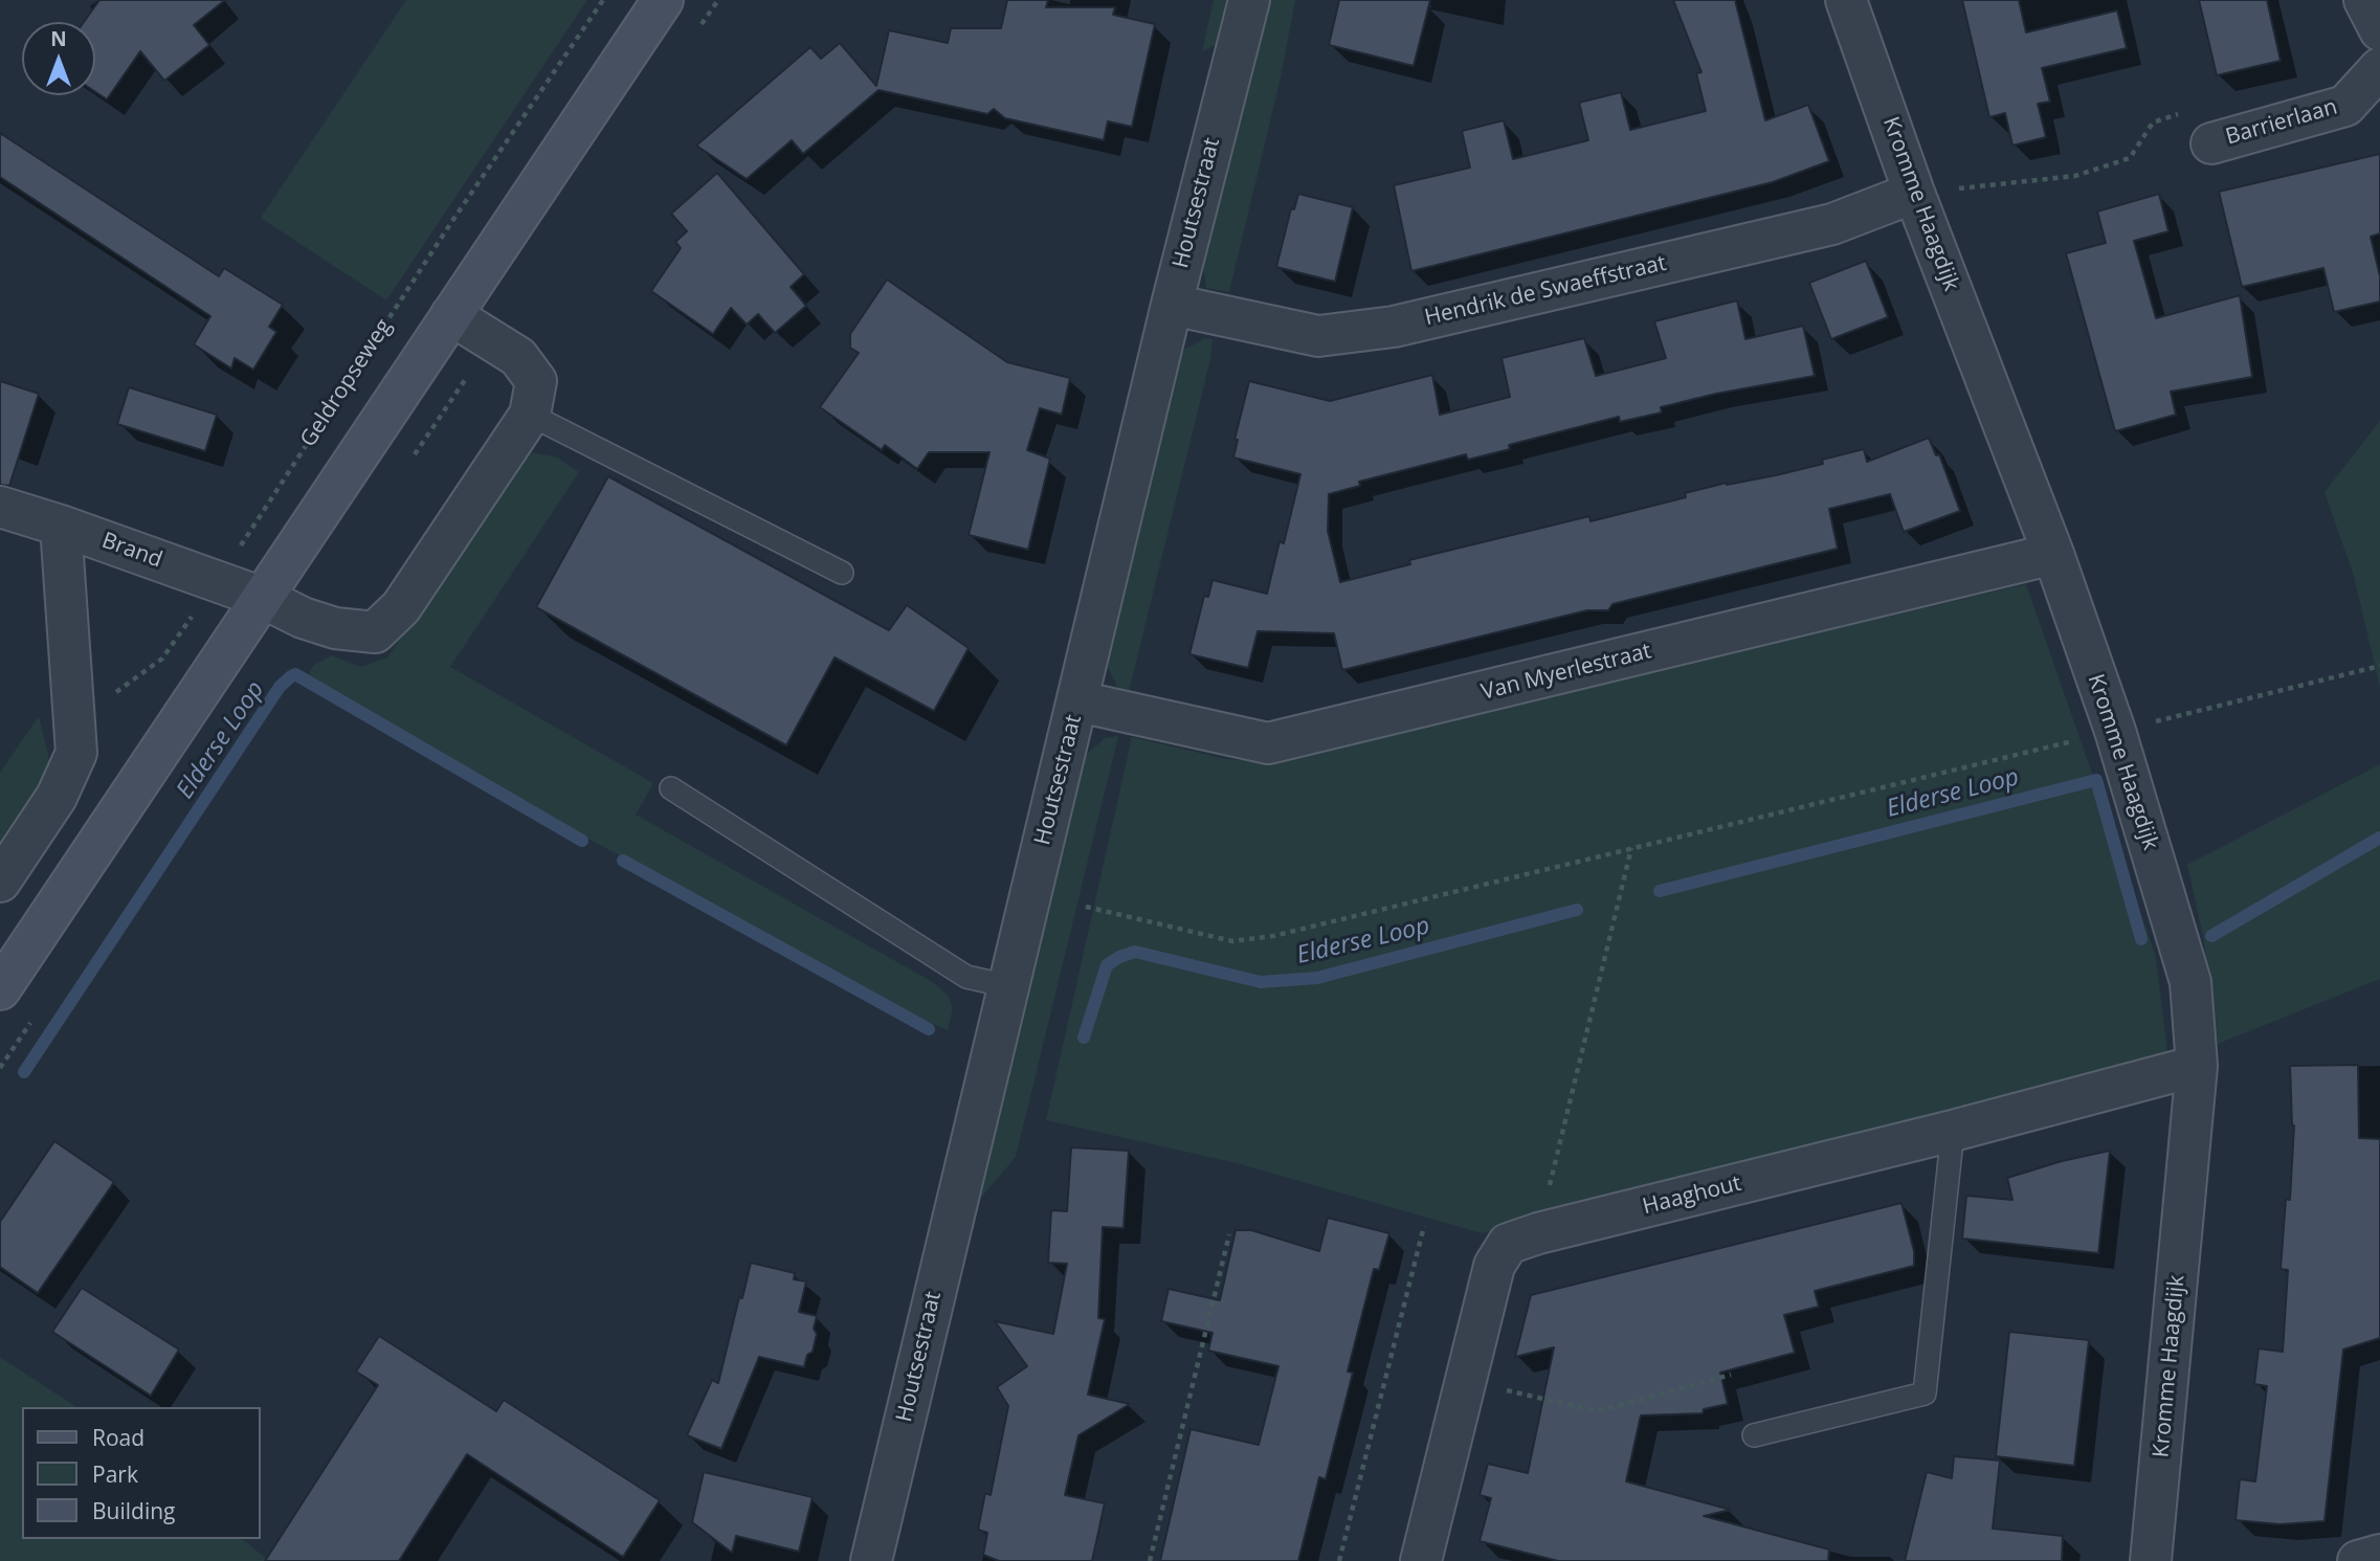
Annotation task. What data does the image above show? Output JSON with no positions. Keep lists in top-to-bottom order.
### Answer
{
  "streets": {
    "street": [
      "Barrierlaan",
      "Houtsestraat",
      "Kromme Haagdijk",
      "Hendrik de Swaeffstraat",
      "Brand",
      "Van Myerlestraat",
      "Haaghout"
    ],
    "path": ["Geldropseweg"]
  },
  "crossings": [
    ["Houtsestraat", "Hendrik de Swaeffstraat"],
    ["Houtsestraat", "Van Myerlestraat"],
    ["Kromme Haagdijk", "Hendrik de Swaeffstraat"],
    ["Kromme Haagdijk", "Van Myerlestraat"],
    ["Kromme Haagdijk", "Haaghout"],
    ["Geldropseweg", "Brand"]
  ],
  "water": ["Elderse Loop"],
  "legend": ["Road", "Park", "Building"],
  "north": "top"
}
